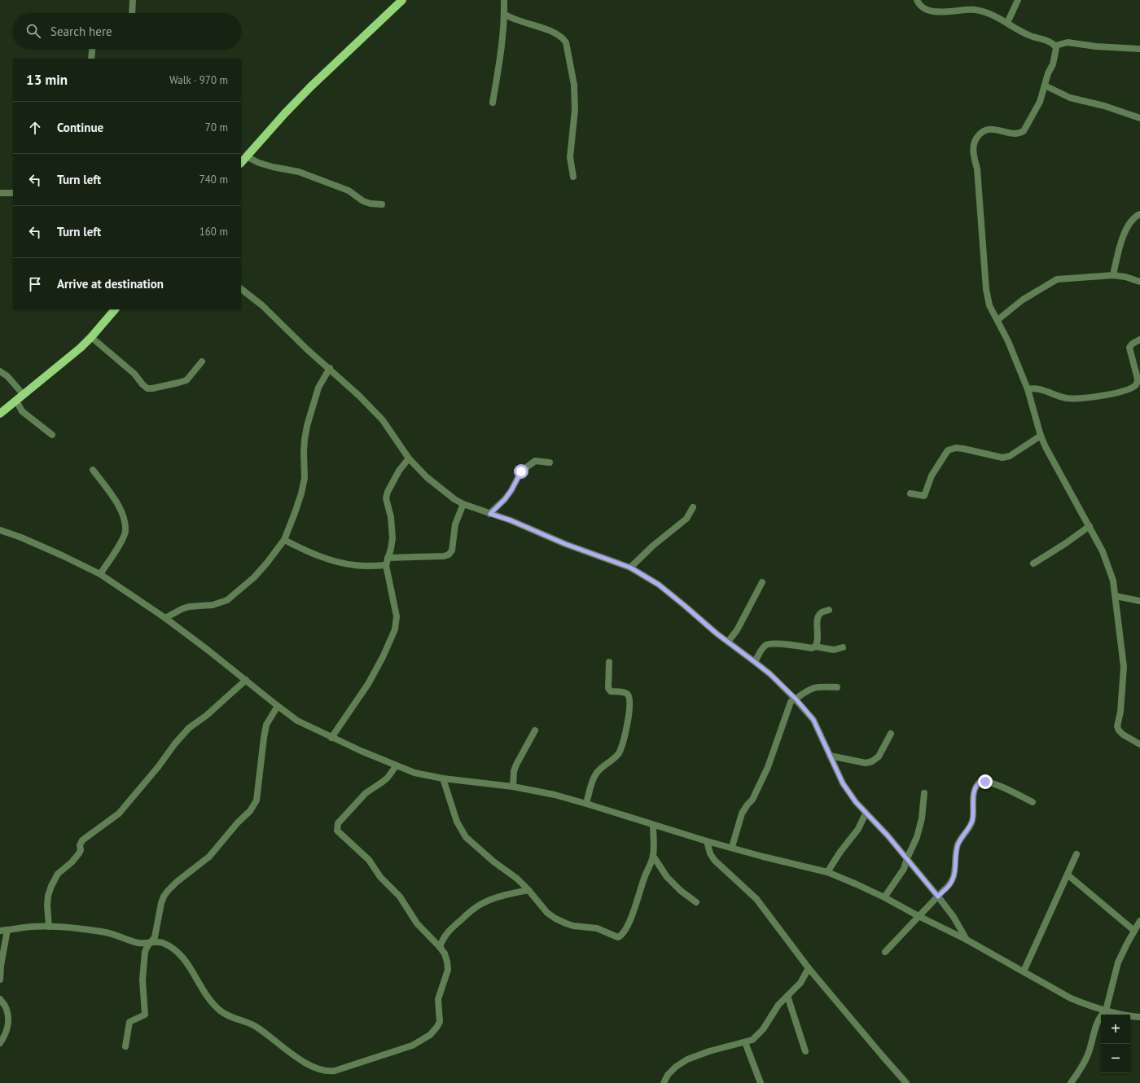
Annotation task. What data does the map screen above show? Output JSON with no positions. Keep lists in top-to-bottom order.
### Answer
{
  "page": {
    "search": "Search here",
    "heading": ["13 min", "Walk · 970 m"],
    "list": [
      ["Continue", "70 m"],
      ["Turn left", "740 m"],
      ["Turn left", "160 m"],
      "Arrive at destination"
    ],
    "map_buttons": ["+", "−"]
  }
}
